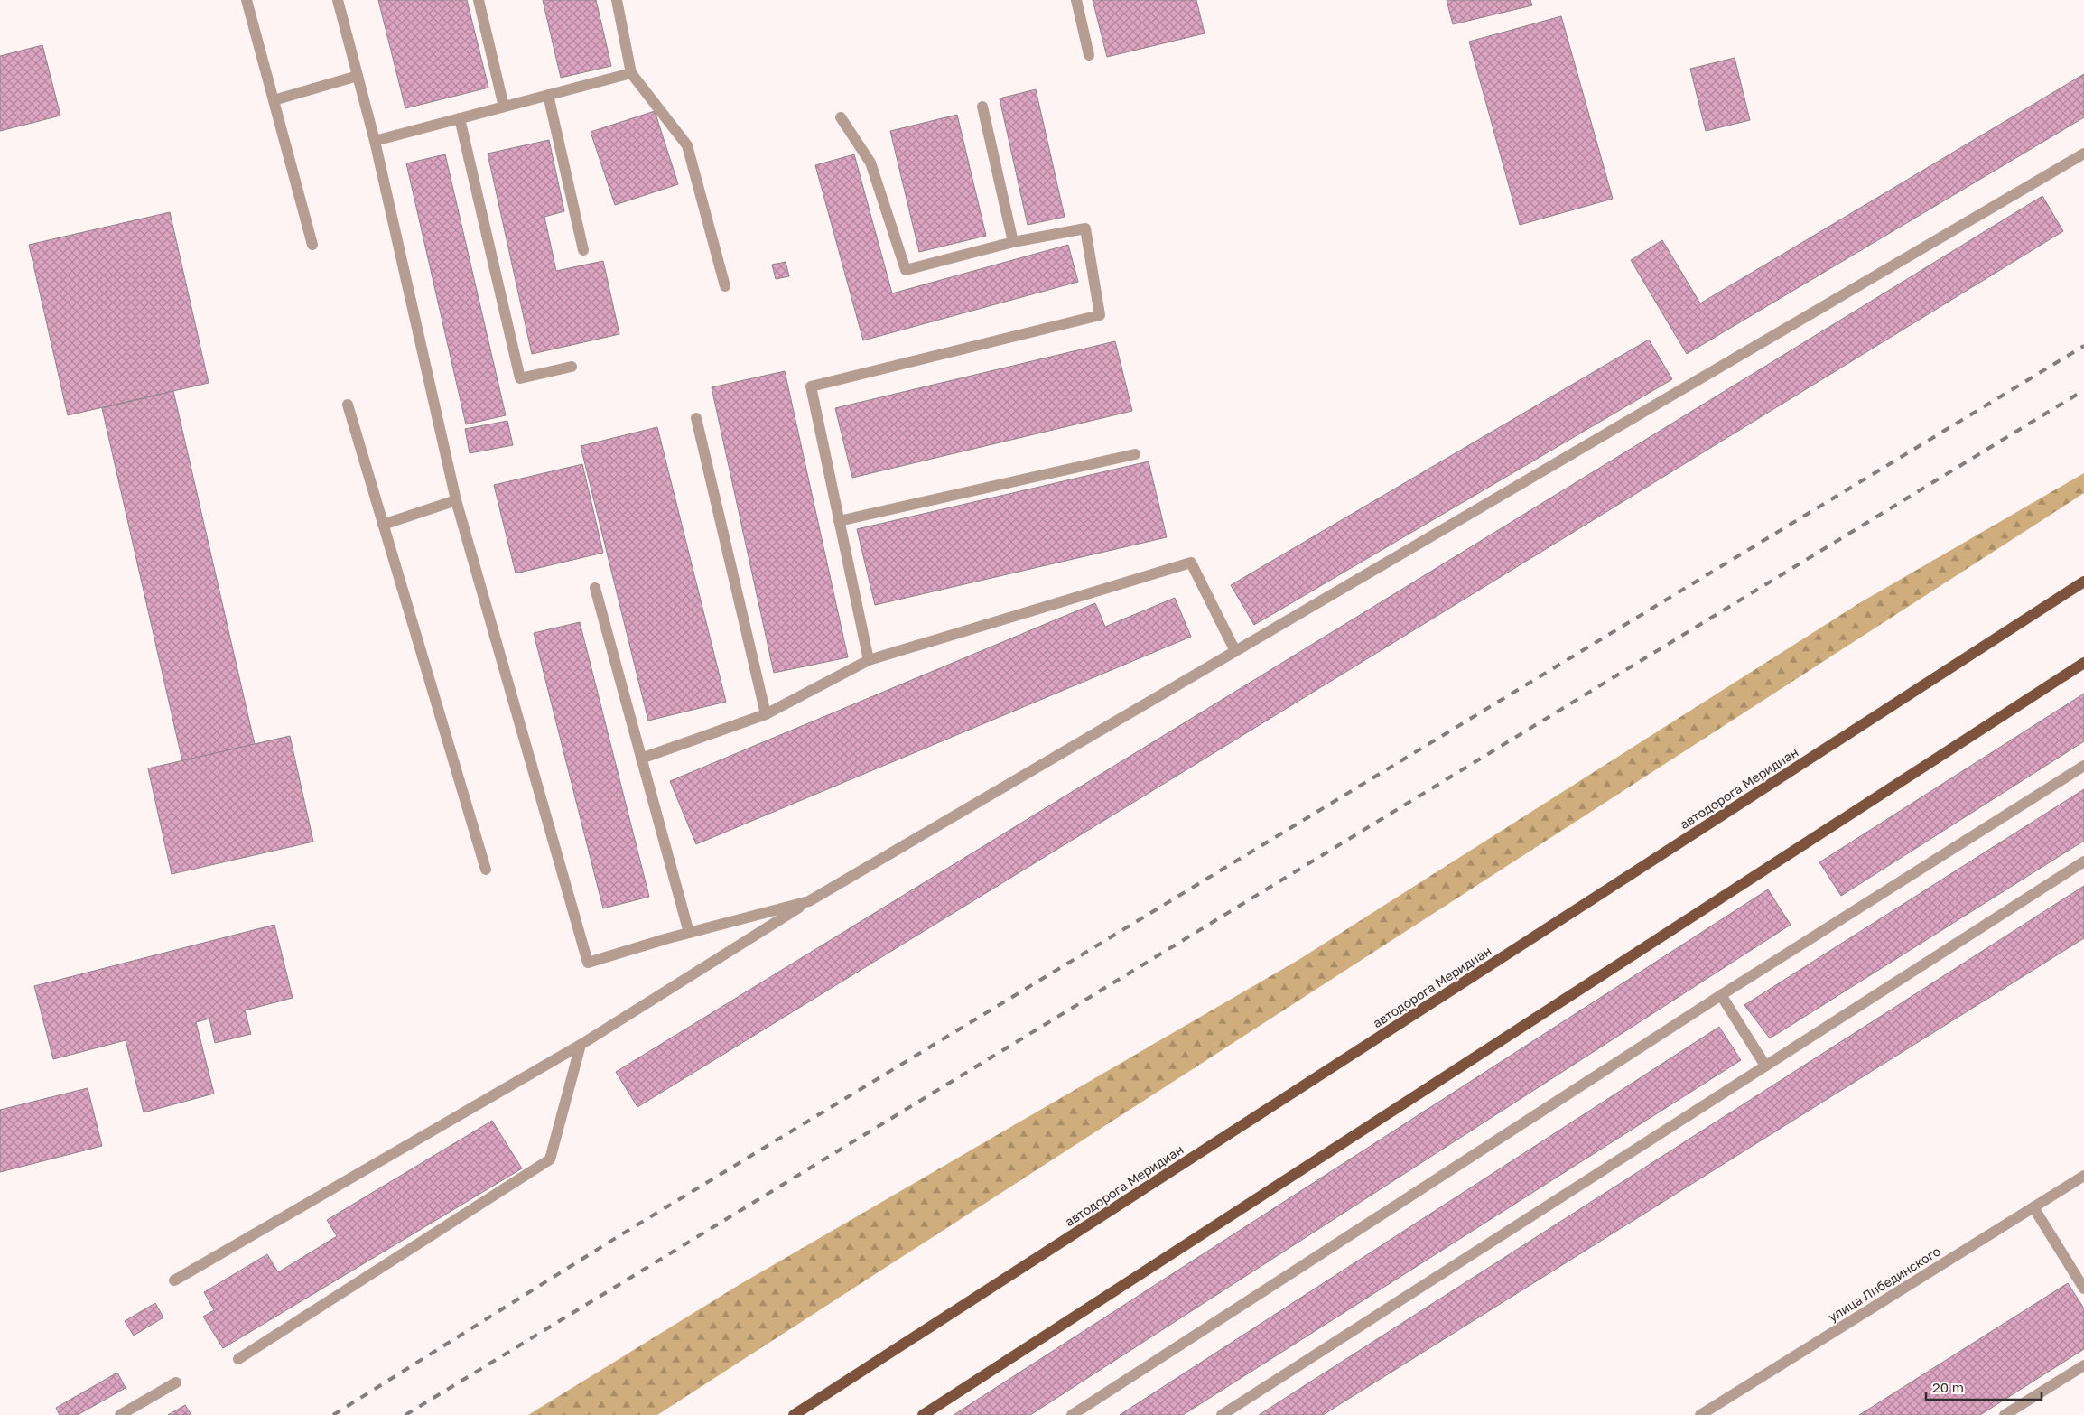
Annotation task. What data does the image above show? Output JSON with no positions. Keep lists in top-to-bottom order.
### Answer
{
  "streets": {
    "main road": ["автодорога Меридиан"],
    "street": ["улица Либединского"]
  },
  "scale_bar": "20 m"
}
